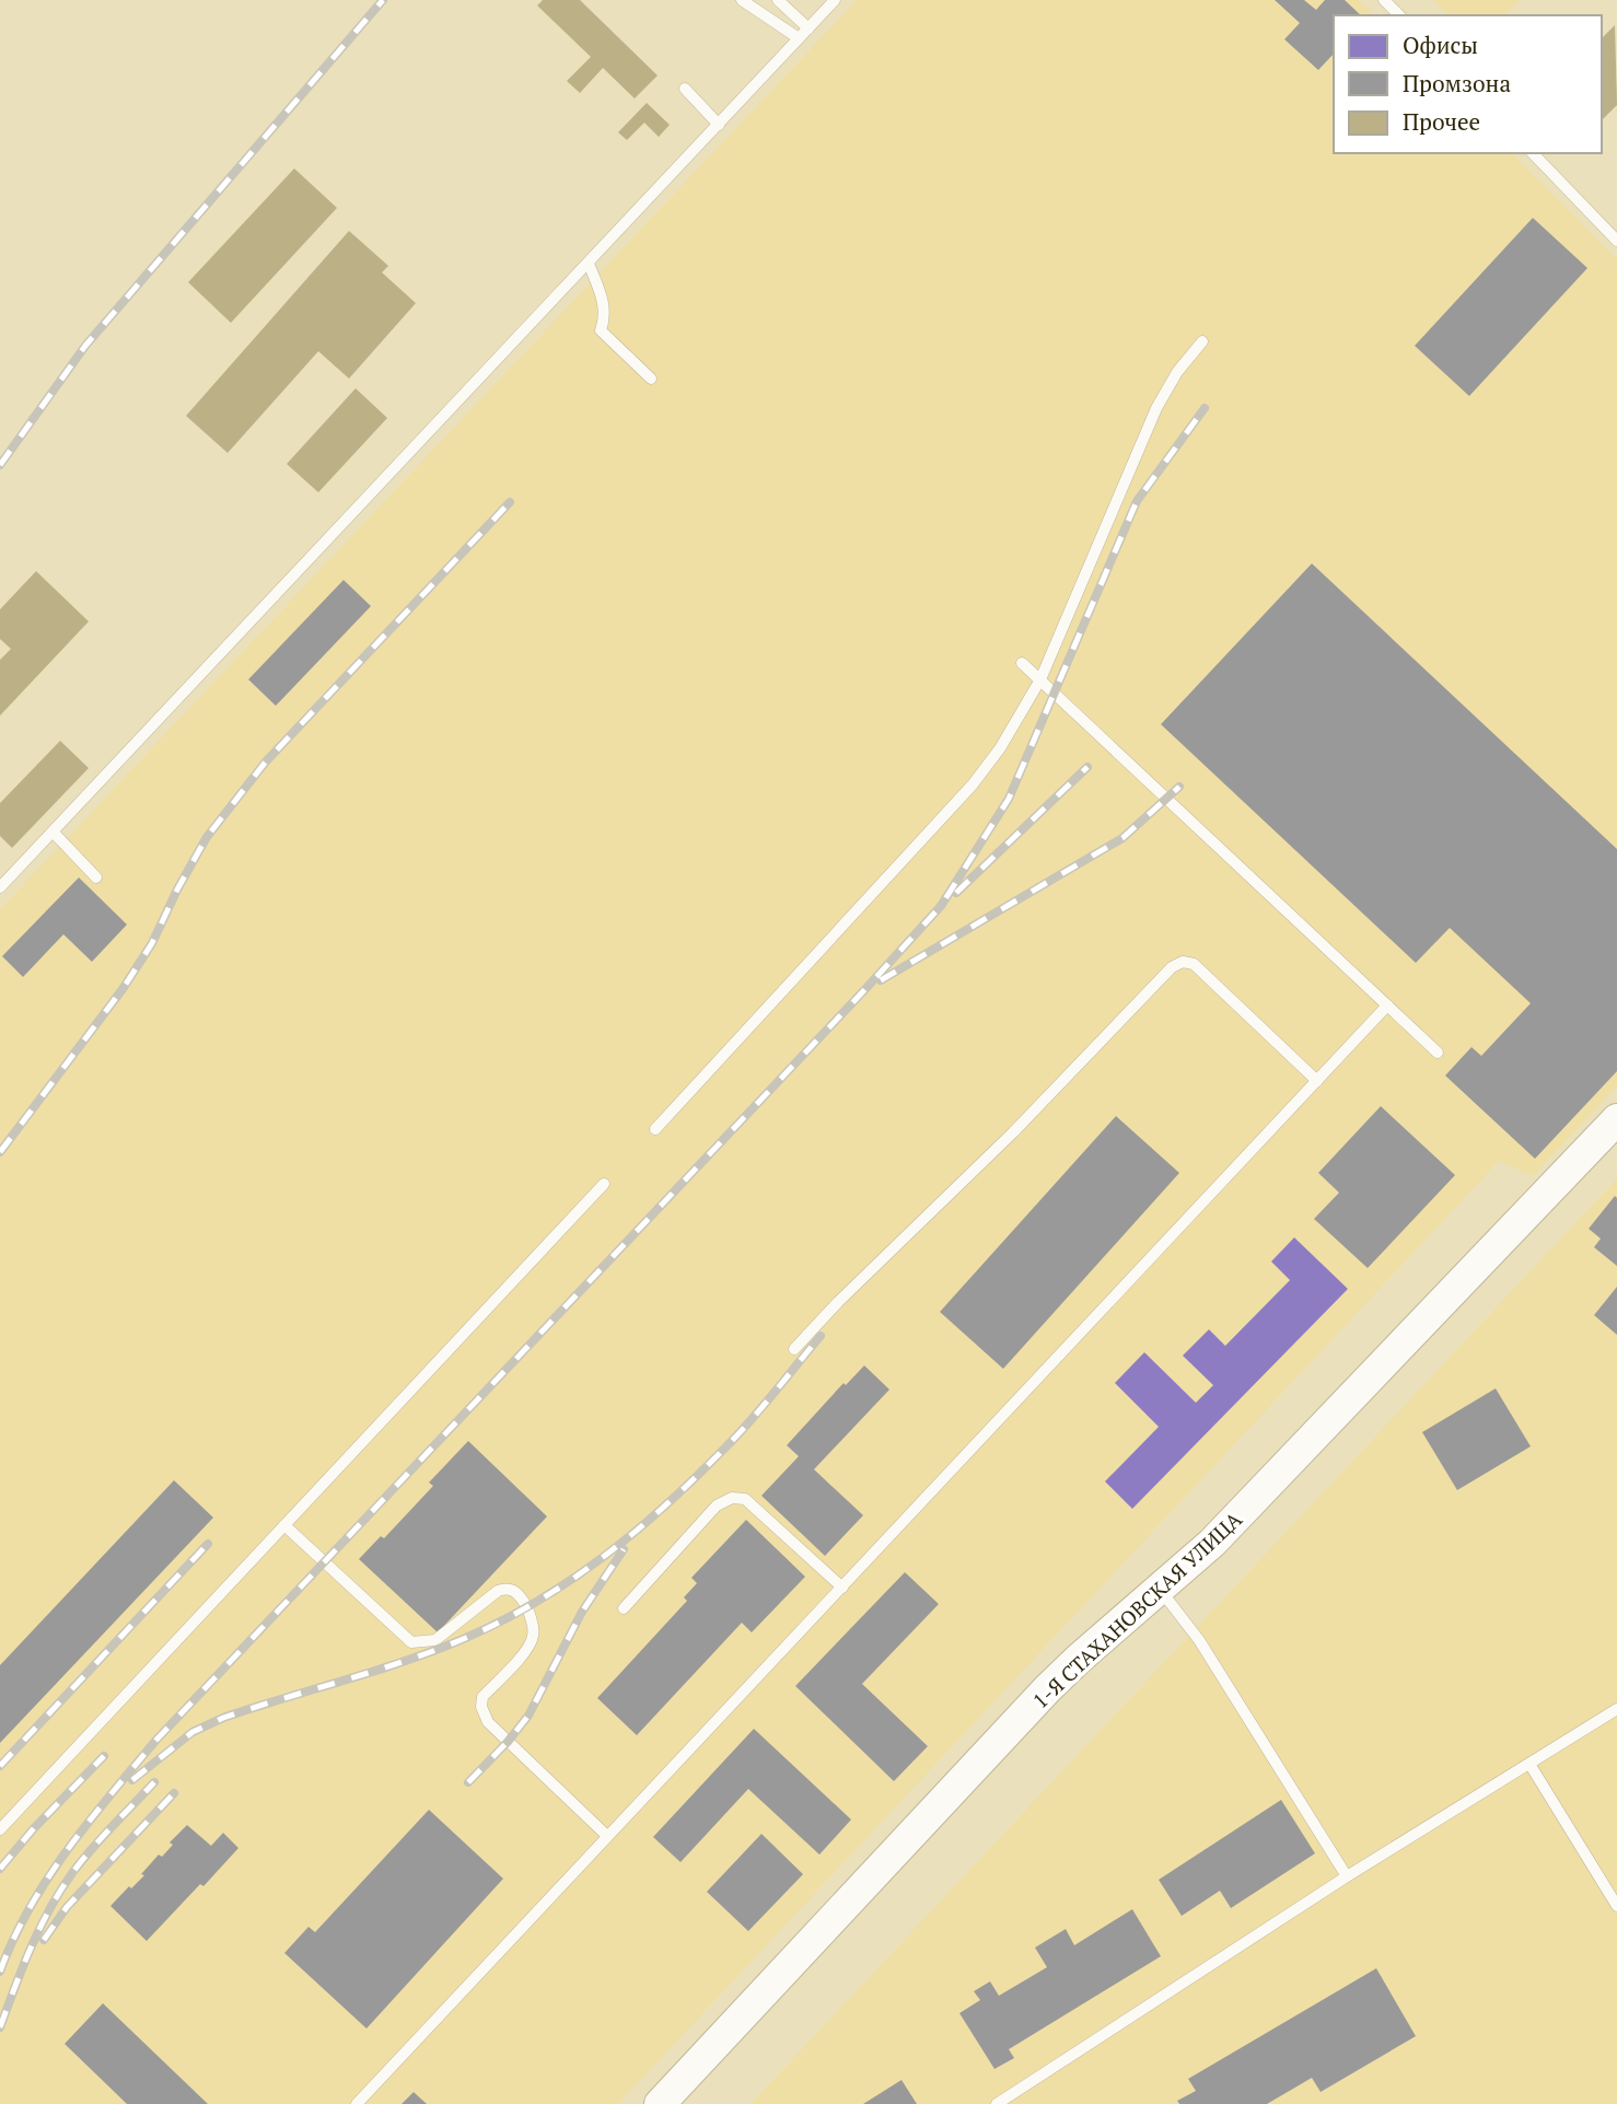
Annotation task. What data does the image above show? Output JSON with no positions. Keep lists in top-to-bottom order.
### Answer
{
  "streets": {
    "main road": ["1-Я СТАХАНОВСКАЯ УЛИЦА"]
  },
  "legend": ["Офисы", "Промзона", "Прочее"]
}
